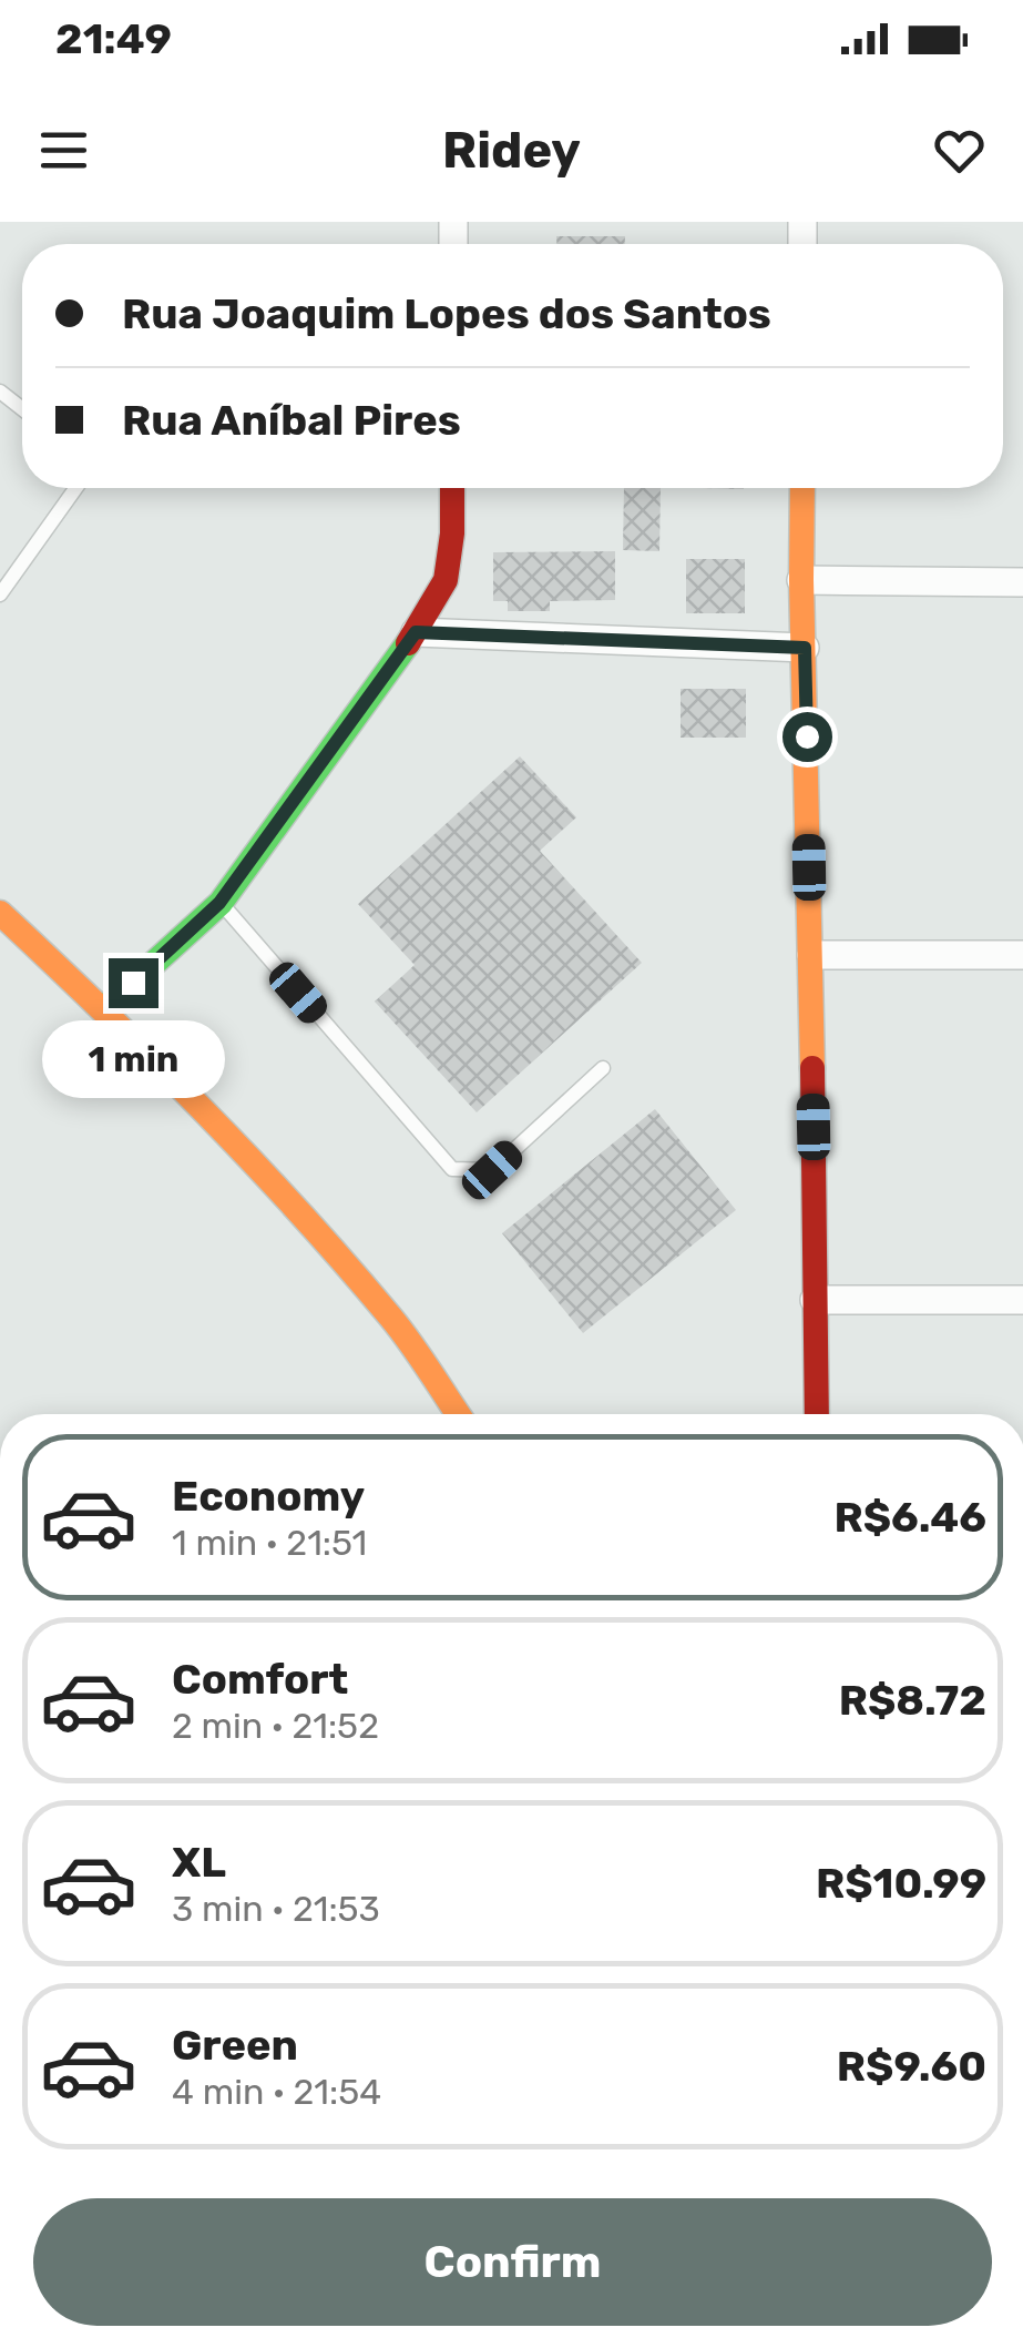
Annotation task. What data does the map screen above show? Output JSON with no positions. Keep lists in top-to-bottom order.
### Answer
{
  "page": {
    "status": "21:49",
    "header": "Ridey",
    "banner": ["Rua Joaquim Lopes dos Santos", "Rua Aníbal Pires"],
    "bubble": "1 min",
    "list": [
      {
        "name": "Economy",
        "note": "1 min · 21:51",
        "value": "R$6.46"
      },
      {
        "name": "Comfort",
        "note": "2 min · 21:52",
        "value": "R$8.72"
      },
      {
        "name": "XL",
        "note": "3 min · 21:53",
        "value": "R$10.99"
      },
      {
        "name": "Green",
        "note": "4 min · 21:54",
        "value": "R$9.60"
      }
    ],
    "buttons": "Confirm"
  }
}
